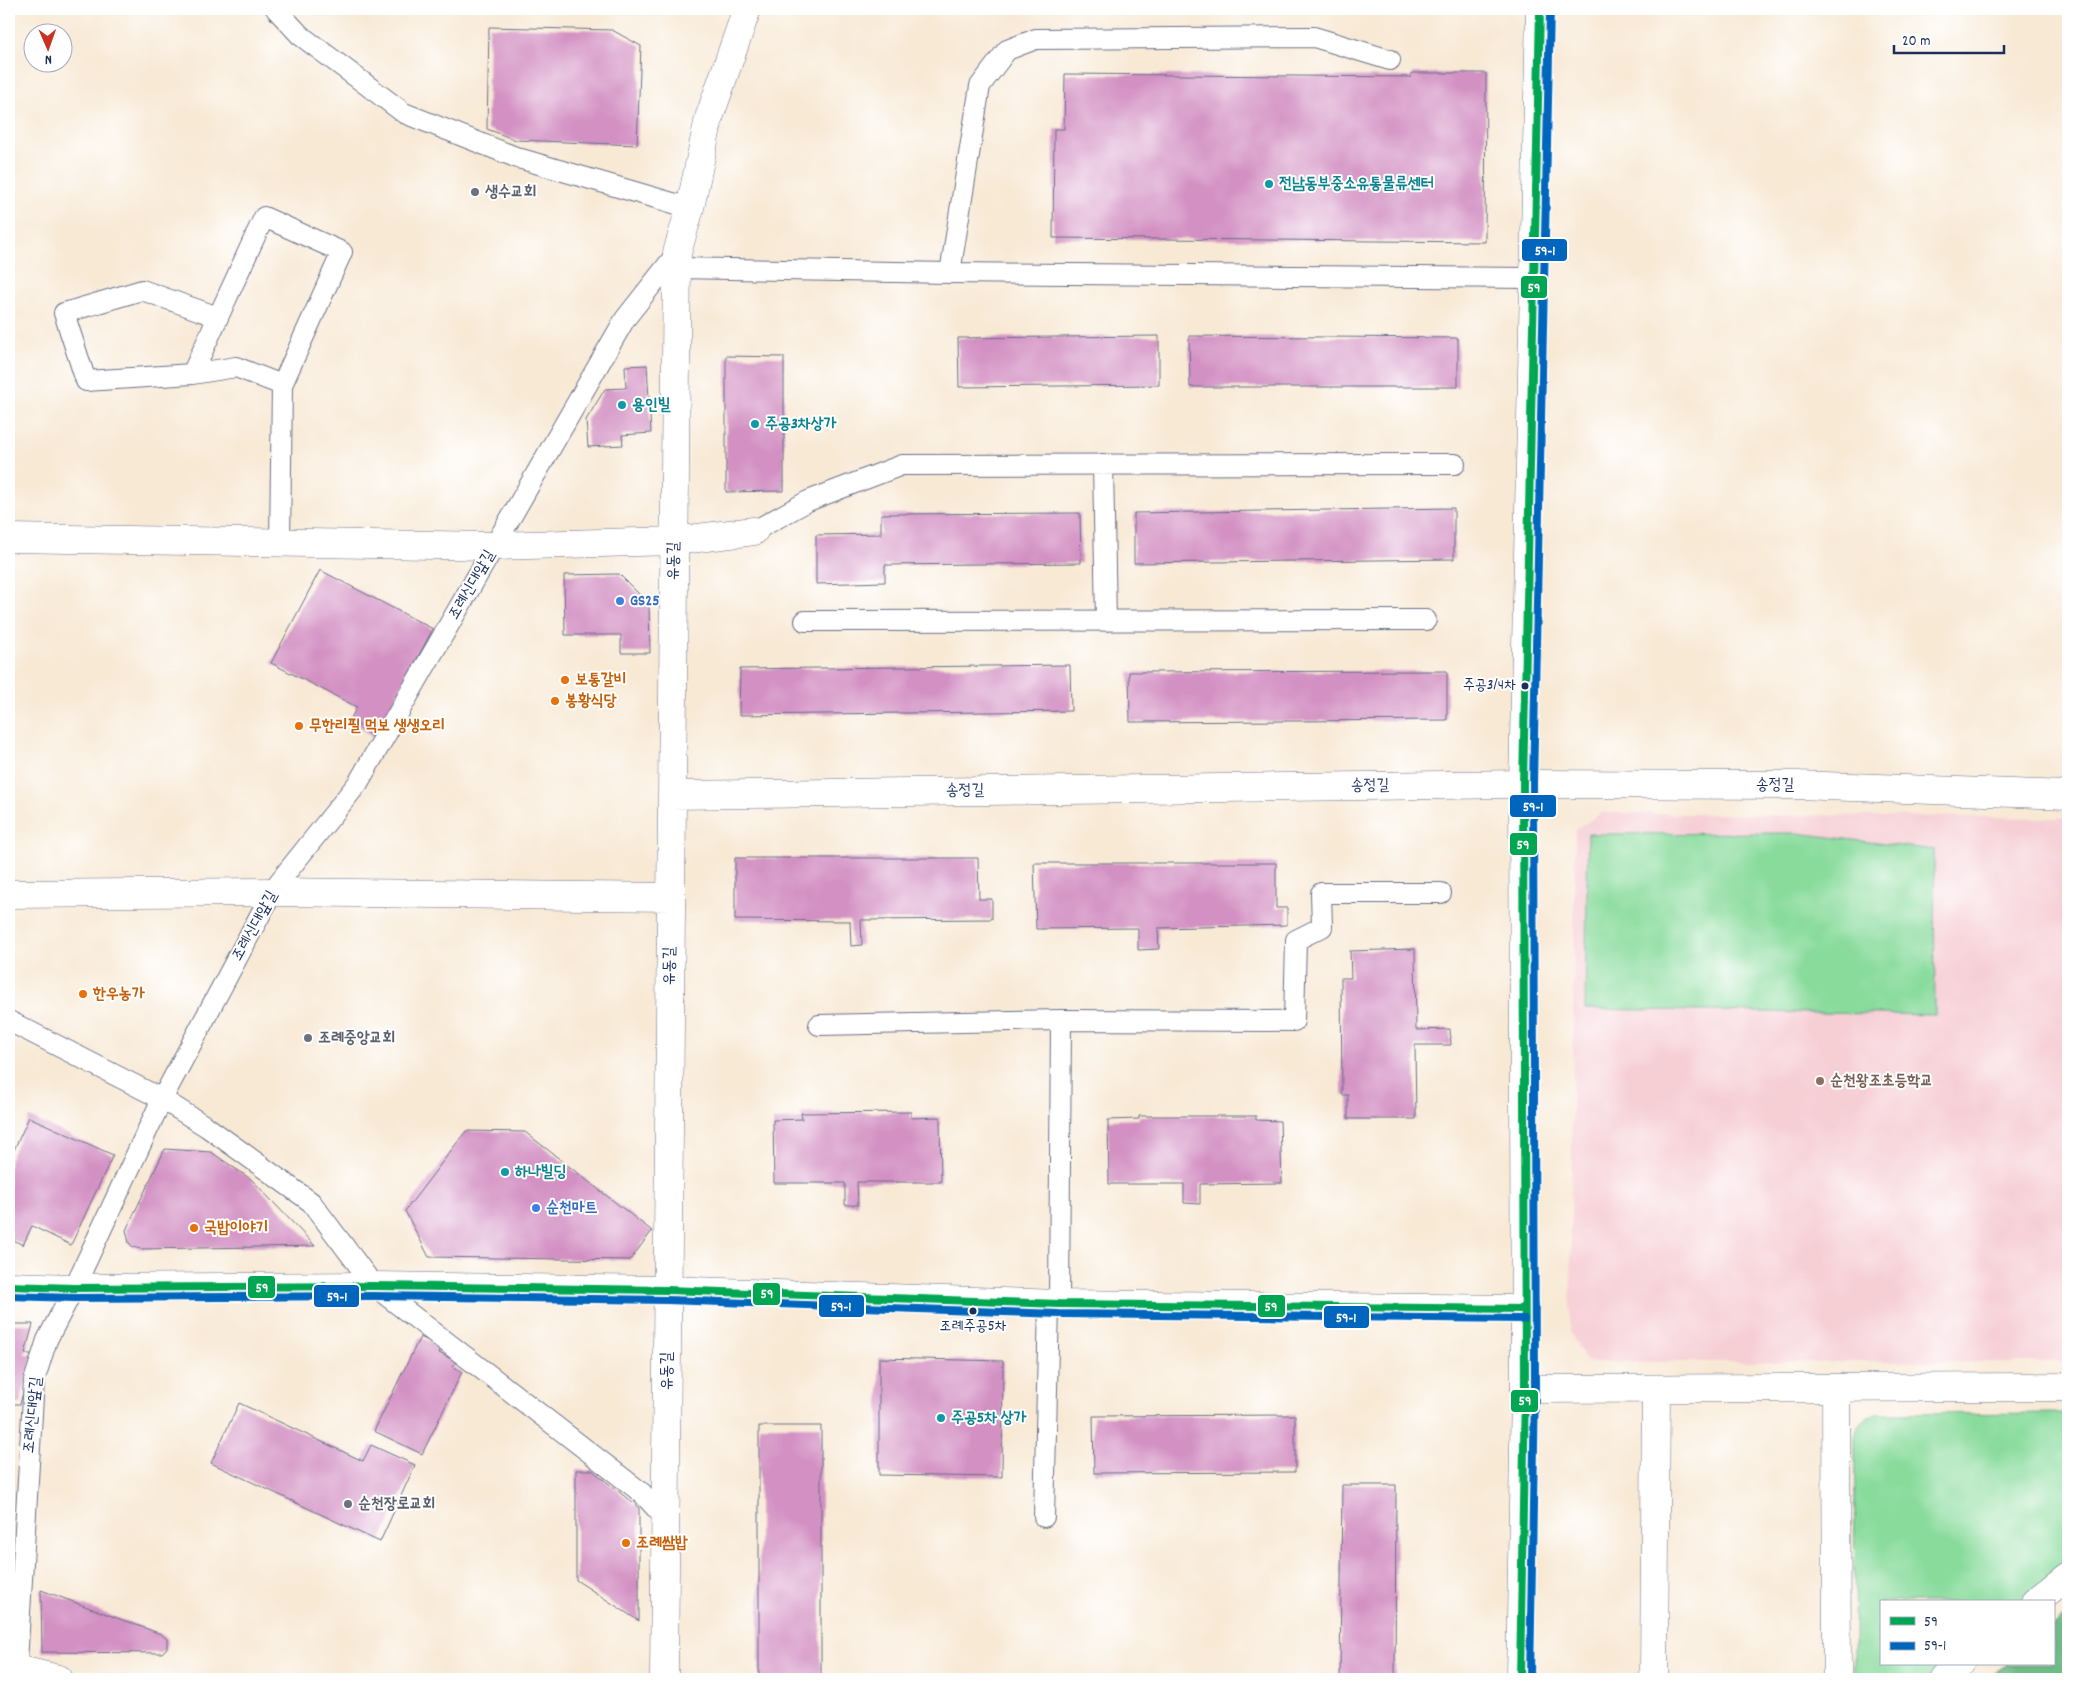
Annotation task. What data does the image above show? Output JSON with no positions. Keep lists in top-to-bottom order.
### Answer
{
  "streets": {
    "street": ["유동길", "조례신대앞길", "송정길"]
  },
  "crossings": [
    ["유동길", "조례신대앞길"],
    ["유동길", "송정길"]
  ],
  "places": [
    "전남동부중소유통물류센터",
    "생수교회",
    "용인빌",
    "주공3차상가",
    "GS25",
    "보통갈비",
    "주공3/4차",
    "봉황식당",
    "무한리필 먹보 생생오리",
    "한우농가",
    "조례중앙교회",
    "순천왕조초등학교",
    "하나빌딩",
    "순천마트",
    "국밥이야기",
    "조례주공5차",
    "주공5차 상가",
    "순천장로교회",
    "조례쌈밥"
  ],
  "lines": ["transit line 59", "transit line 59-1"],
  "legend": ["59", "59-1"],
  "scale_bar": "20 m",
  "north": "bottom"
}
